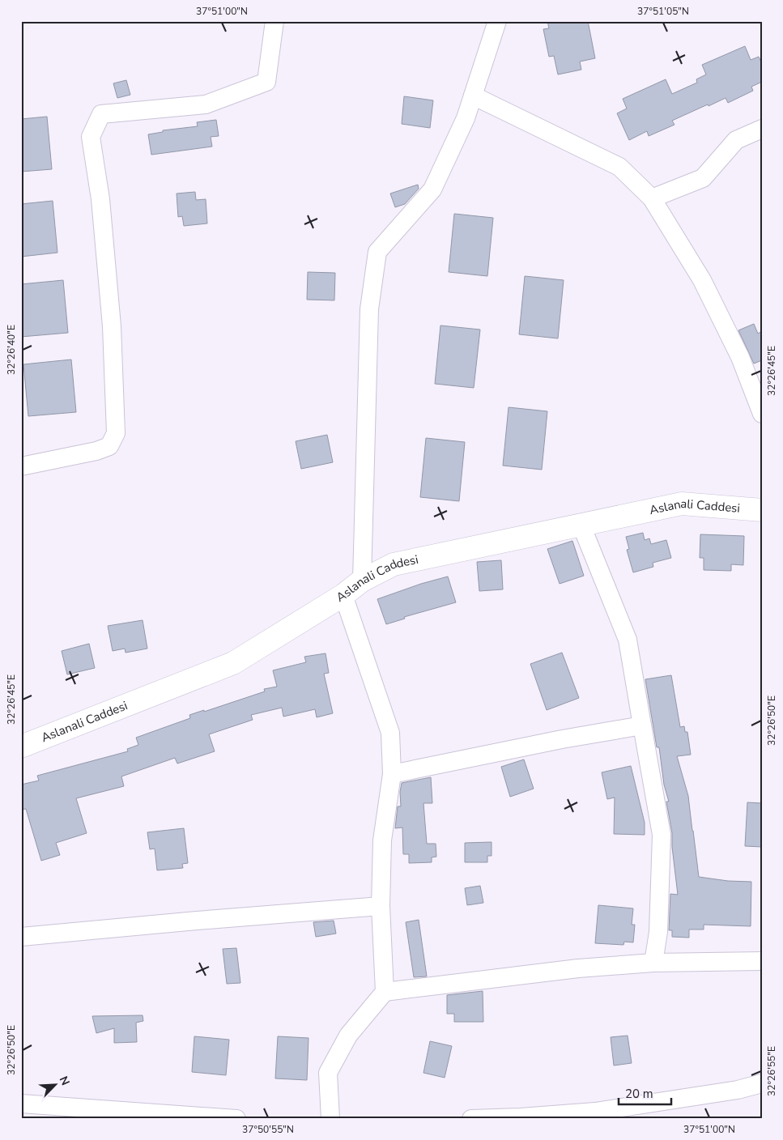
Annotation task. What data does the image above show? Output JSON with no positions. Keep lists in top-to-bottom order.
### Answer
{
  "streets": {
    "street": ["Aslanali Caddesi"]
  },
  "scale_bar": "20 m",
  "north": "top right",
  "coordinates": [
    "37°51'00\"N",
    "37°51'05\"N",
    "32°26'40\"E",
    "32°26'45\"E",
    "32°26'50\"E",
    "32°26'55\"E",
    "37°50'55\"N"
  ]
}
